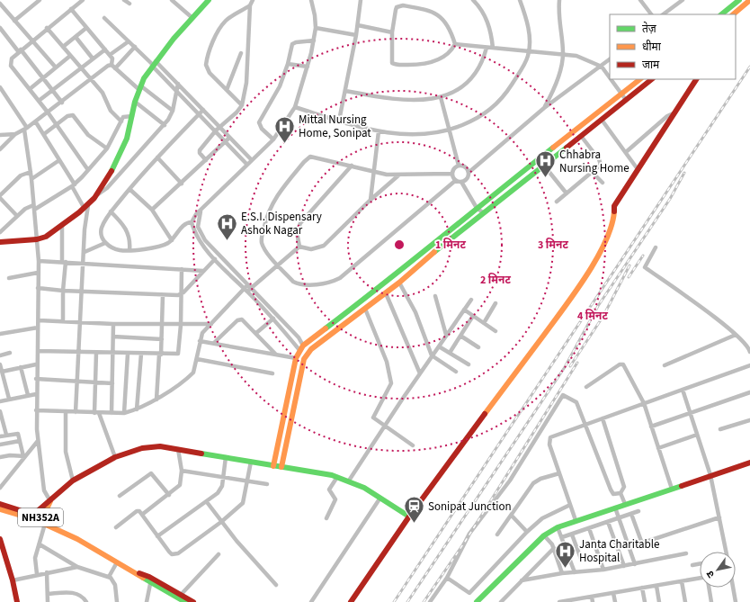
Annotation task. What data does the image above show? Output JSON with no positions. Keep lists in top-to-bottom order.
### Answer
{
  "streets": {
    "main road": ["NH352A"]
  },
  "places": {
    "hospital": [
      "Mittal Nursing Home, Sonipat",
      "Chhabra Nursing Home",
      "E.S.I. Dispensary Ashok Nagar",
      "Janta Charitable Hospital"
    ],
    "station": ["Sonipat Junction"]
  },
  "legend": ["तेज़", "धीमा", "जाम"],
  "north": "bottom left",
  "rings": [
    "1 मिनट",
    "3 मिनट",
    "2 मिनट",
    "4 मिनट"
  ]
}
